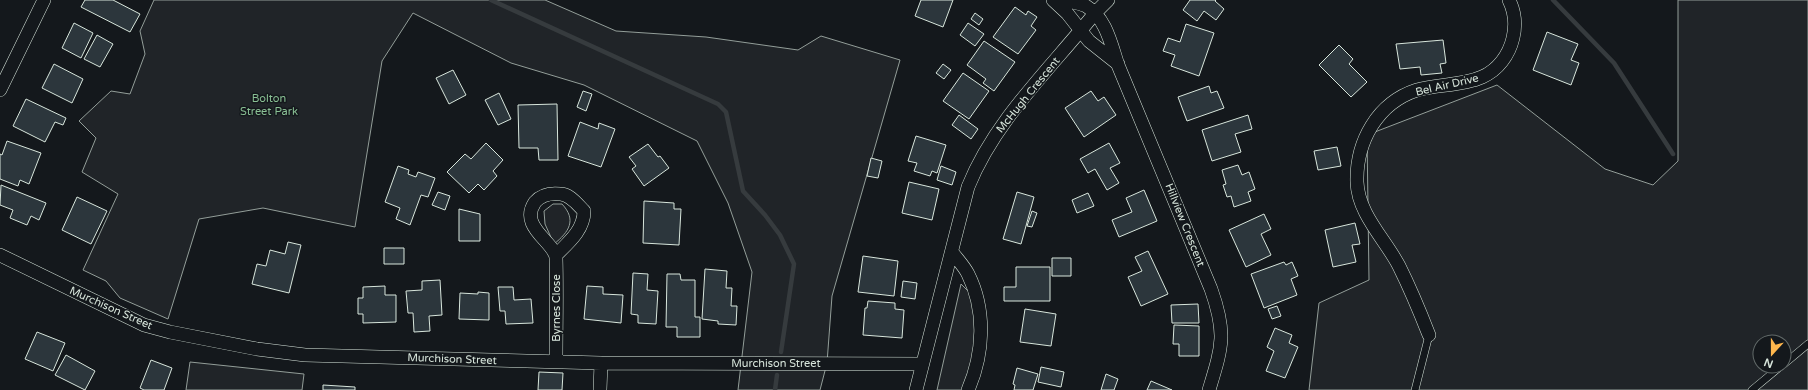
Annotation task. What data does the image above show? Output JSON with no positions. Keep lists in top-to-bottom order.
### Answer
{
  "streets": {
    "street": [
      "Bel Air Drive",
      "McHugh Crescent",
      "Hillview Crescent",
      "Murchison Street",
      "Byrnes Close"
    ]
  },
  "crossings": [
    ["McHugh Crescent", "Hillview Crescent"],
    ["McHugh Crescent", "Murchison Street"],
    ["Murchison Street", "Byrnes Close"]
  ],
  "parks": ["Bolton Street Park"],
  "north": "bottom"
}
